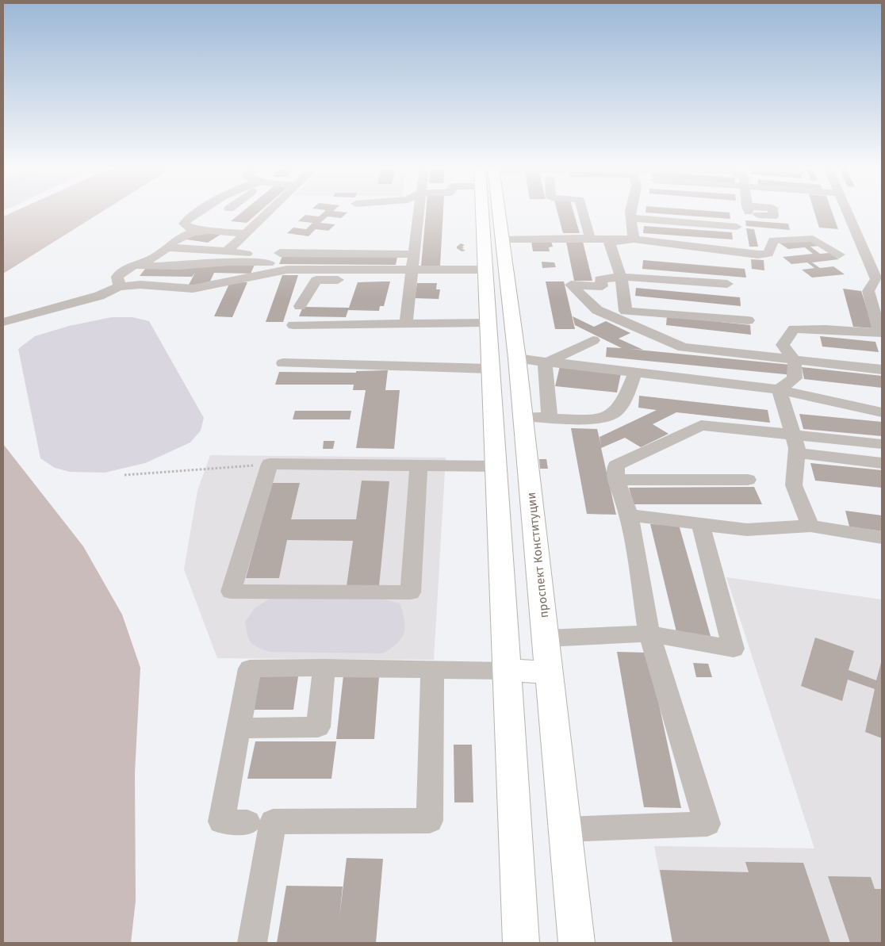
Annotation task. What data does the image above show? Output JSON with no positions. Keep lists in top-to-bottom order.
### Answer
{
  "streets": {
    "main road": ["проспект Конституции"]
  }
}
